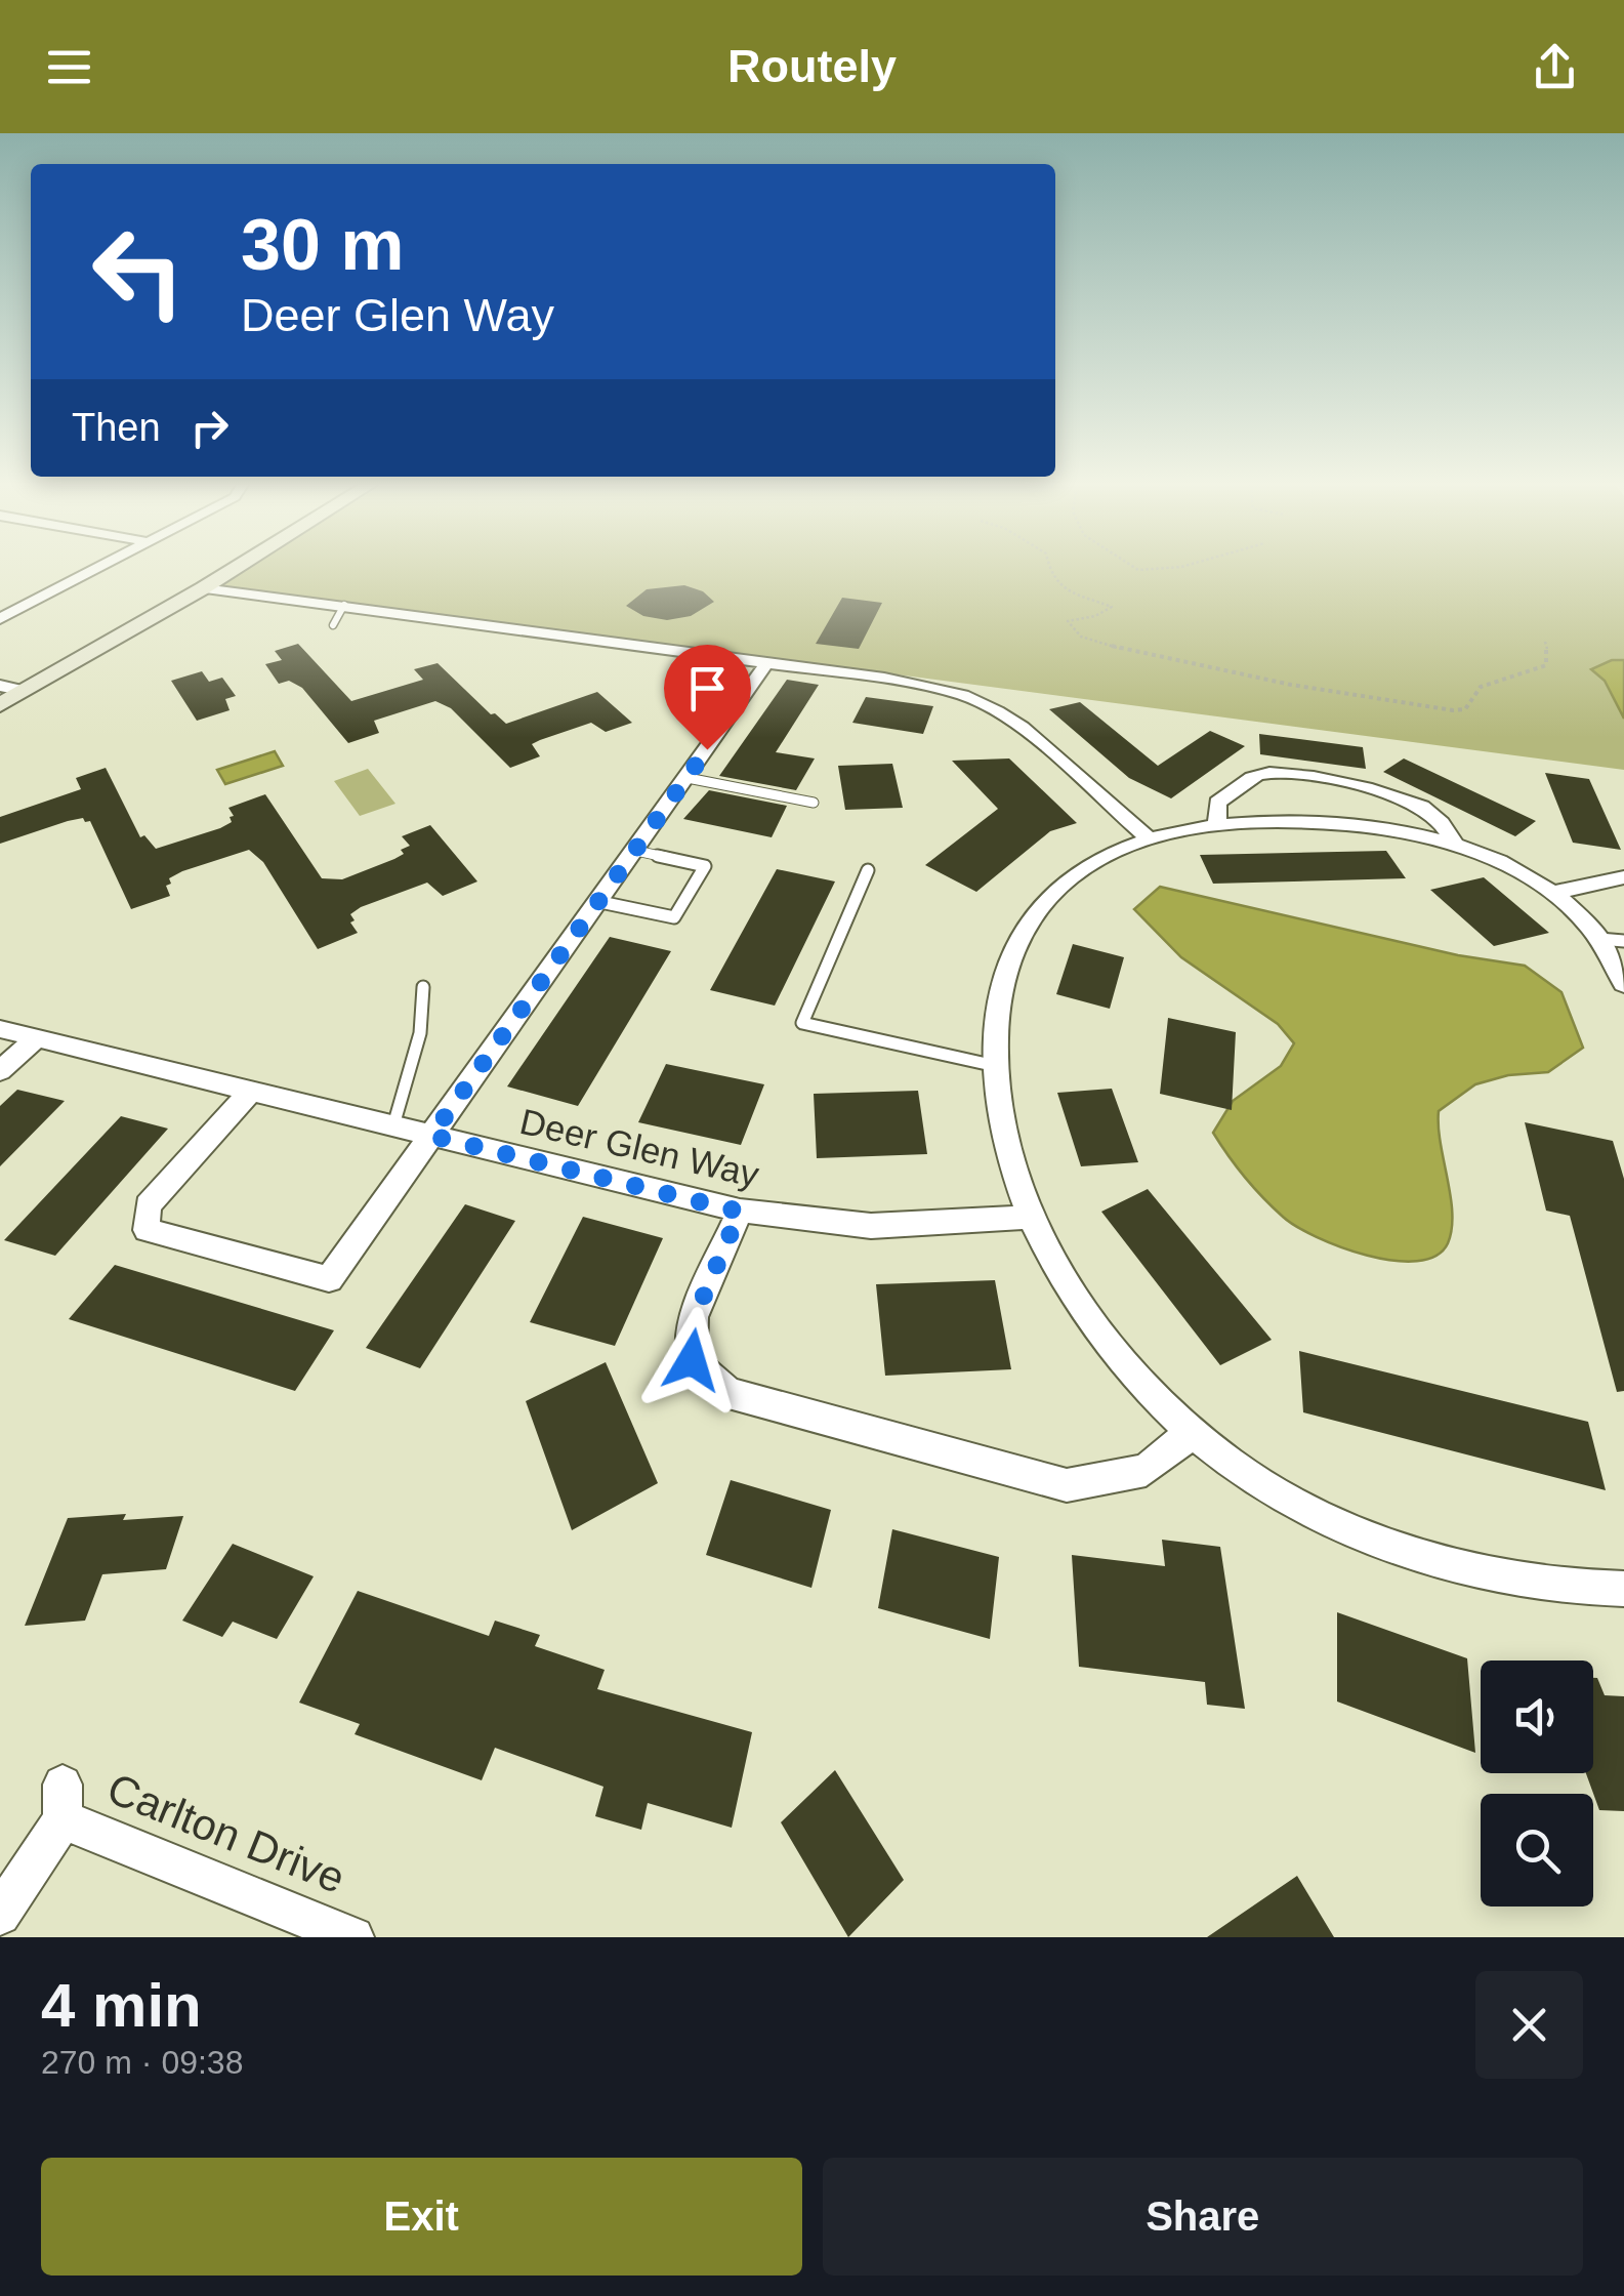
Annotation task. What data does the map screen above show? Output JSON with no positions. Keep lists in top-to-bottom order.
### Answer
{
  "streets": {
    "street": ["Deer Glen Way", "Carlton Drive"]
  },
  "page": {
    "header": "Routely",
    "turn": ["30 m", "Deer Glen Way"],
    "then": "Then",
    "heading": ["4 min", "270 m · 09:38"],
    "buttons": ["Exit", "Share"]
  }
}
